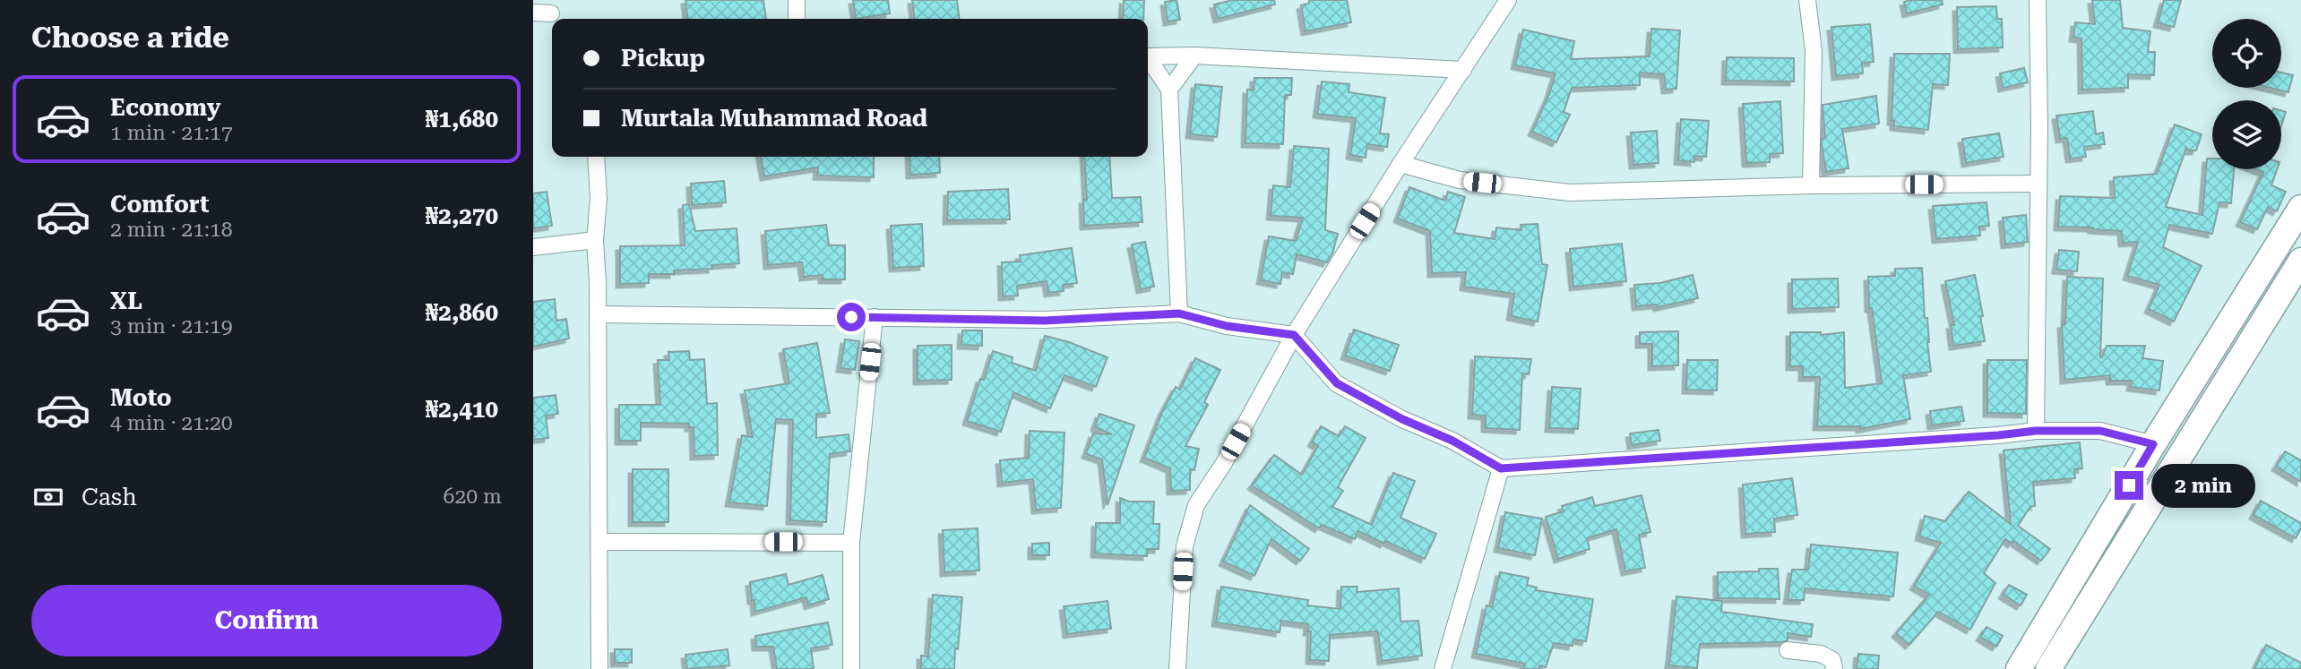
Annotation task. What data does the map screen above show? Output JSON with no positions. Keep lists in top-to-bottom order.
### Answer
{
  "page": {
    "heading": "Choose a ride",
    "banner": ["Pickup", "Murtala Muhammad Road"],
    "list": [
      {
        "name": "Economy",
        "note": "1 min · 21:17",
        "value": "₦1,680"
      },
      {
        "name": "Comfort",
        "note": "2 min · 21:18",
        "value": "₦2,270"
      },
      {
        "name": "XL",
        "note": "3 min · 21:19",
        "value": "₦2,860"
      },
      {
        "name": "Moto",
        "note": "4 min · 21:20",
        "value": "₦2,410"
      }
    ],
    "pay": ["Cash", "620 m"],
    "bubble": "2 min",
    "buttons": "Confirm"
  }
}
